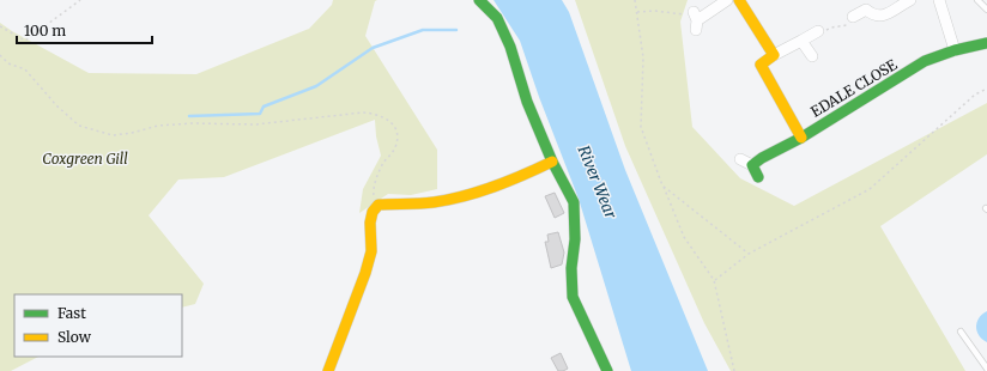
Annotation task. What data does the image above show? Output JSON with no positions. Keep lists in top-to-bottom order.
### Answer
{
  "streets": {
    "street": ["EDALE CLOSE"]
  },
  "water": ["River Wear"],
  "parks": ["Coxgreen Gill"],
  "legend": ["Fast", "Slow"],
  "scale_bar": "100 m"
}
